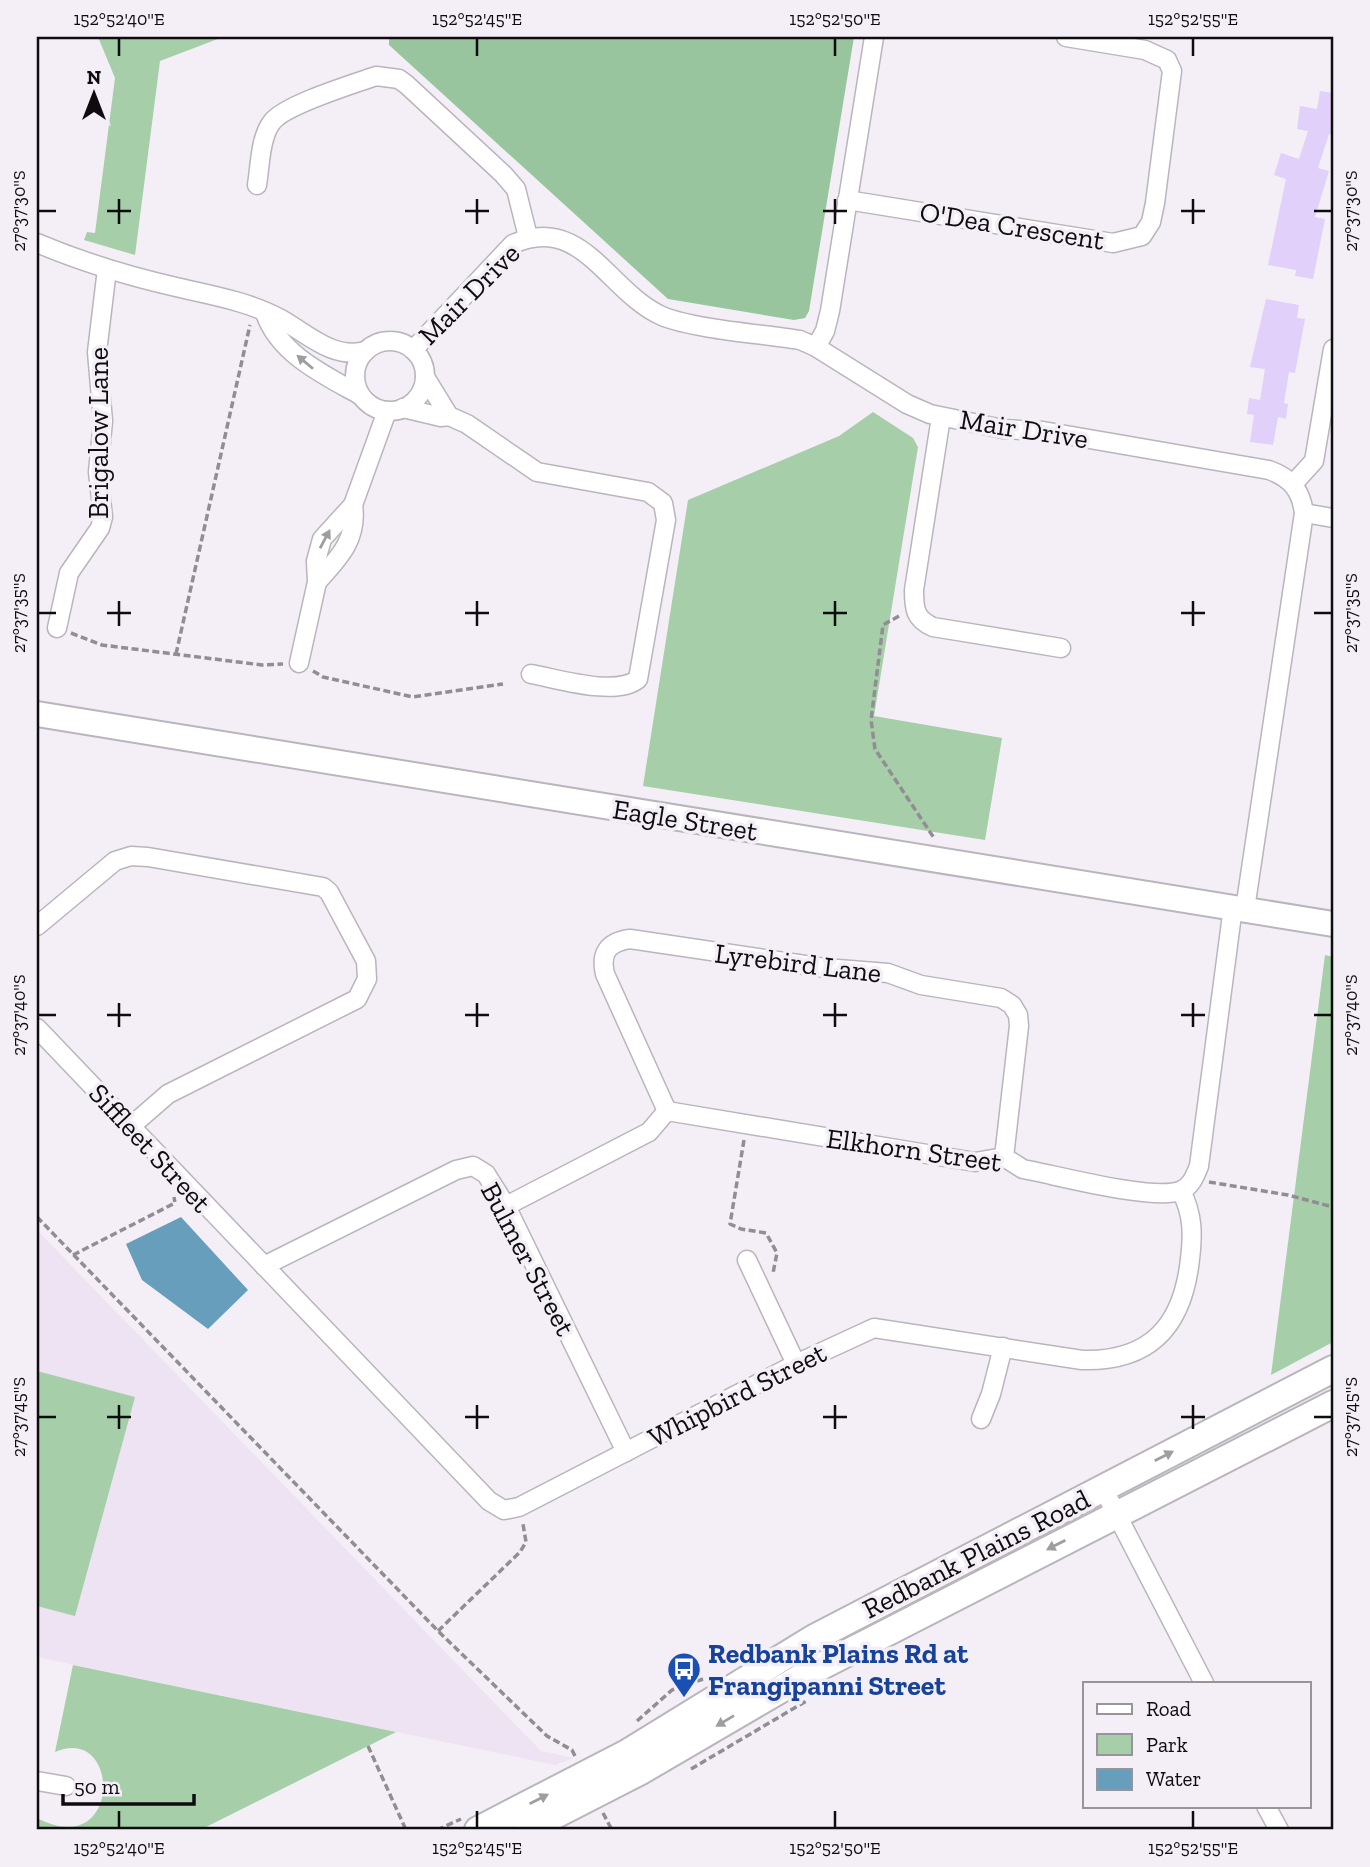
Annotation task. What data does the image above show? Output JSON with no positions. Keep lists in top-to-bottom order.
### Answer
{
  "streets": {
    "main road": ["Redbank Plains Road"],
    "street": [
      "O'Dea Crescent",
      "Mair Drive",
      "Brigalow Lane",
      "Eagle Street",
      "Lyrebird Lane",
      "Siffleet Street",
      "Elkhorn Street",
      "Bulmer Street",
      "Whipbird Street"
    ]
  },
  "crossings": [
    ["Lyrebird Lane", "Elkhorn Street"],
    ["Siffleet Street", "Bulmer Street"],
    ["Siffleet Street", "Whipbird Street"],
    ["Elkhorn Street", "Whipbird Street"],
    ["Bulmer Street", "Whipbird Street"]
  ],
  "places": {
    "bus stop": ["Redbank Plains Rd at Frangipanni Street"]
  },
  "legend": ["Road", "Park", "Water"],
  "scale_bar": "50 m",
  "north": "top",
  "coordinates": [
    "152°52'40\"E",
    "152°52'45\"E",
    "152°52'50\"E",
    "152°52'55\"E",
    "27°37'30\"S",
    "27°37'35\"S",
    "27°37'40\"S",
    "27°37'45\"S"
  ]
}
